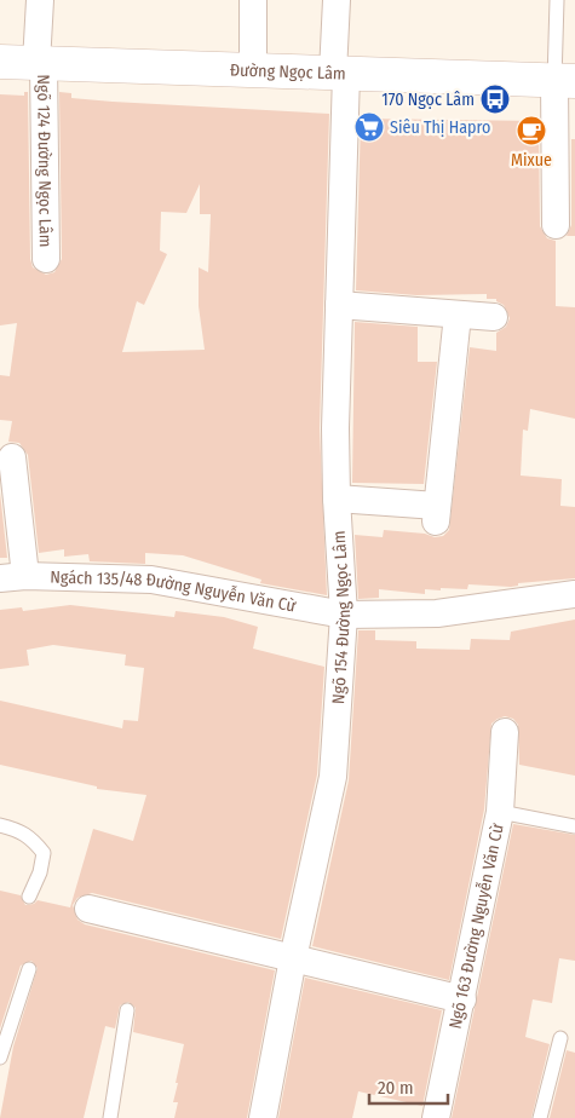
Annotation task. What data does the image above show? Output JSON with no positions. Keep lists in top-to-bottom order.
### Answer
{
  "streets": {
    "main road": ["Đường Ngọc Lâm"],
    "street": [
      "Ngõ 124 Đường Ngọc Lâm",
      "Ngách 135/48 Đường Nguyễn Văn Cừ",
      "Ngõ 154 Đường Ngọc Lâm",
      "Ngõ 163 Đường Nguyễn Văn Cừ"
    ]
  },
  "crossings": [
    ["Đường Ngọc Lâm", "Ngõ 124 Đường Ngọc Lâm"],
    ["Đường Ngọc Lâm", "Ngõ 154 Đường Ngọc Lâm"],
    ["Ngách 135/48 Đường Nguyễn Văn Cừ", "Ngõ 154 Đường Ngọc Lâm"]
  ],
  "places": {
    "bus stop": ["170 Ngọc Lâm"],
    "supermarket": ["Siêu Thị Hapro"],
    "cafe": ["Mixue"]
  },
  "scale_bar": "20 m"
}
